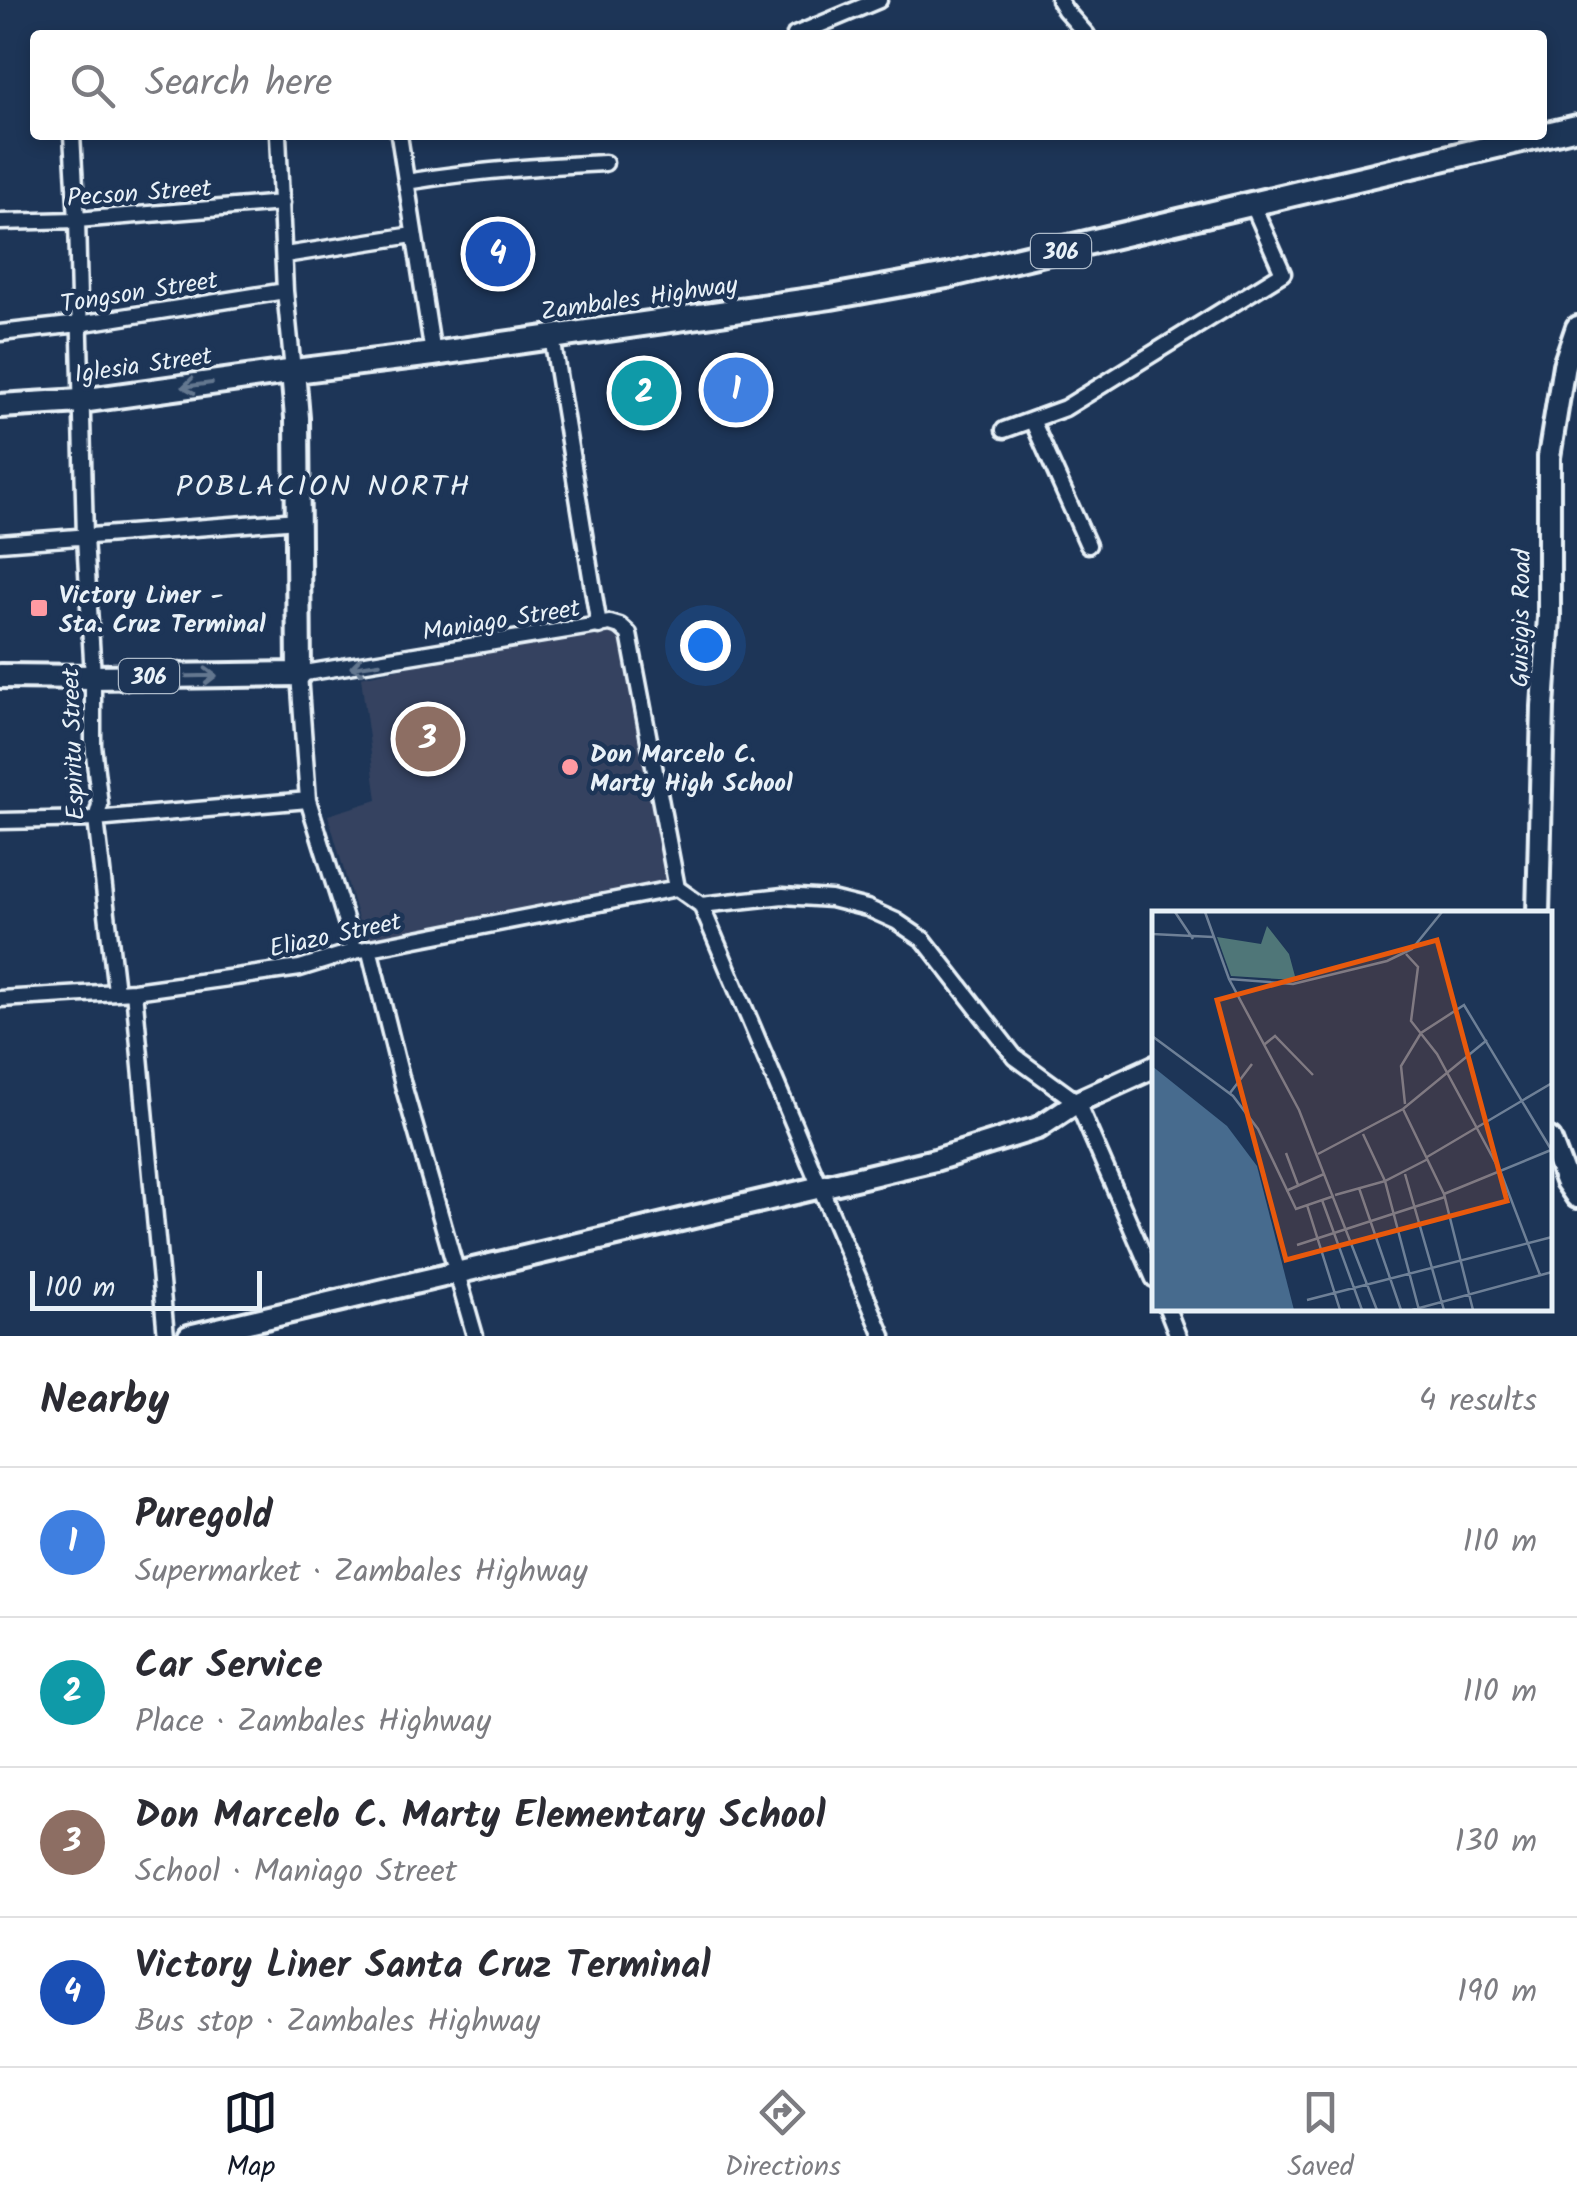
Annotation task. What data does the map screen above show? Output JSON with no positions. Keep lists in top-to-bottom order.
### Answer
{
  "streets": {
    "main road": ["306", "Zambales Highway", "Iglesia Street"],
    "street": [
      "Pecson Street",
      "Tongson Street",
      "Guisigis Road",
      "Maniago Street",
      "Espiritu Street",
      "Eliazo Street"
    ]
  },
  "crossings": [
    ["Pecson Street", "Espiritu Street"],
    ["306", "Zambales Highway"],
    ["306", "Maniago Street"],
    ["306", "Espiritu Street"],
    ["Tongson Street", "Espiritu Street"],
    ["Zambales Highway", "Iglesia Street"],
    ["Iglesia Street", "Espiritu Street"],
    ["Maniago Street", "Eliazo Street"],
    ["Espiritu Street", "Eliazo Street"]
  ],
  "one_way": ["Iglesia Street", "Maniago Street"],
  "districts": ["POBLACION NORTH"],
  "places": {
    "transit": ["Victory Liner - Sta. Cruz Terminal"],
    "other": ["Don Marcelo C. Marty High School"]
  },
  "scale_bar": "100 m",
  "page": {
    "search": "Search here",
    "pins": [
      "4",
      "1",
      "2",
      "3"
    ],
    "scale": "100 m",
    "heading": ["Nearby", "4 results"],
    "list": [
      {
        "mark": "1",
        "name": "Puregold",
        "note": "Supermarket · Zambales Highway",
        "value": "110 m"
      },
      {
        "mark": "2",
        "name": "Car Service",
        "note": "Place · Zambales Highway",
        "value": "110 m"
      },
      {
        "mark": "3",
        "name": "Don Marcelo C. Marty Elementary School",
        "note": "School · Maniago Street",
        "value": "130 m"
      },
      {
        "mark": "4",
        "name": "Victory Liner Santa Cruz Terminal",
        "note": "Bus stop · Zambales Highway",
        "value": "190 m"
      }
    ],
    "nav": ["Map", "Directions", "Saved"]
  }
}
